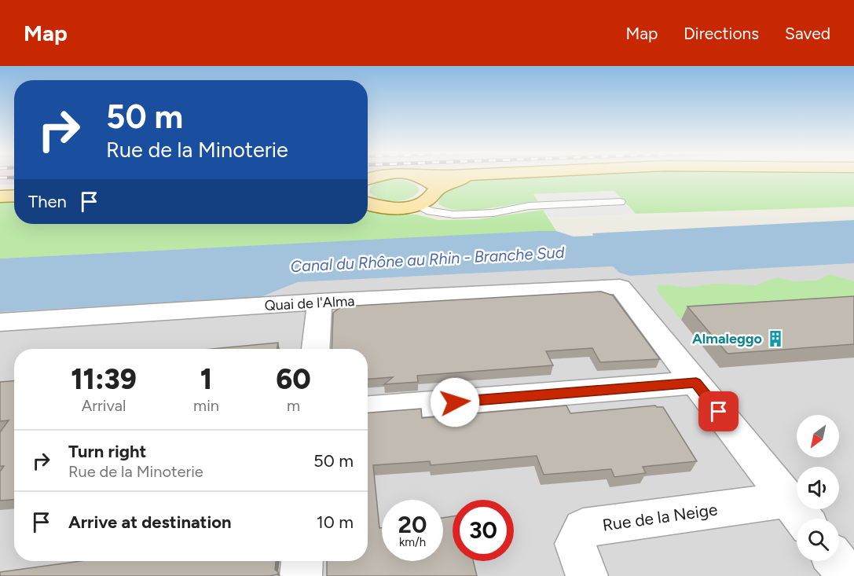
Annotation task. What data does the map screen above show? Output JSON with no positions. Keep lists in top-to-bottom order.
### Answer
{
  "streets": {
    "street": ["Quai de l'Alma", "Rue de la Neige"]
  },
  "water": ["Canal du Rhône au Rhin - Branche Sud"],
  "places": {
    "building": ["Almaleggo"]
  },
  "north": "bottom left",
  "page": {
    "header": "Map",
    "nav": ["Map", "Directions", "Saved"],
    "turn": ["50 m", "Rue de la Minoterie"],
    "then": "Then",
    "eta": [
      "11:39",
      "Arrival",
      "1",
      "min",
      "60",
      "m"
    ],
    "list": [
      {
        "name": "Turn right",
        "note": "Rue de la Minoterie",
        "value": "50 m"
      },
      {
        "name": "Arrive at destination",
        "value": "10 m"
      }
    ],
    "speed": "20 km/h",
    "limit": "30"
  }
}
